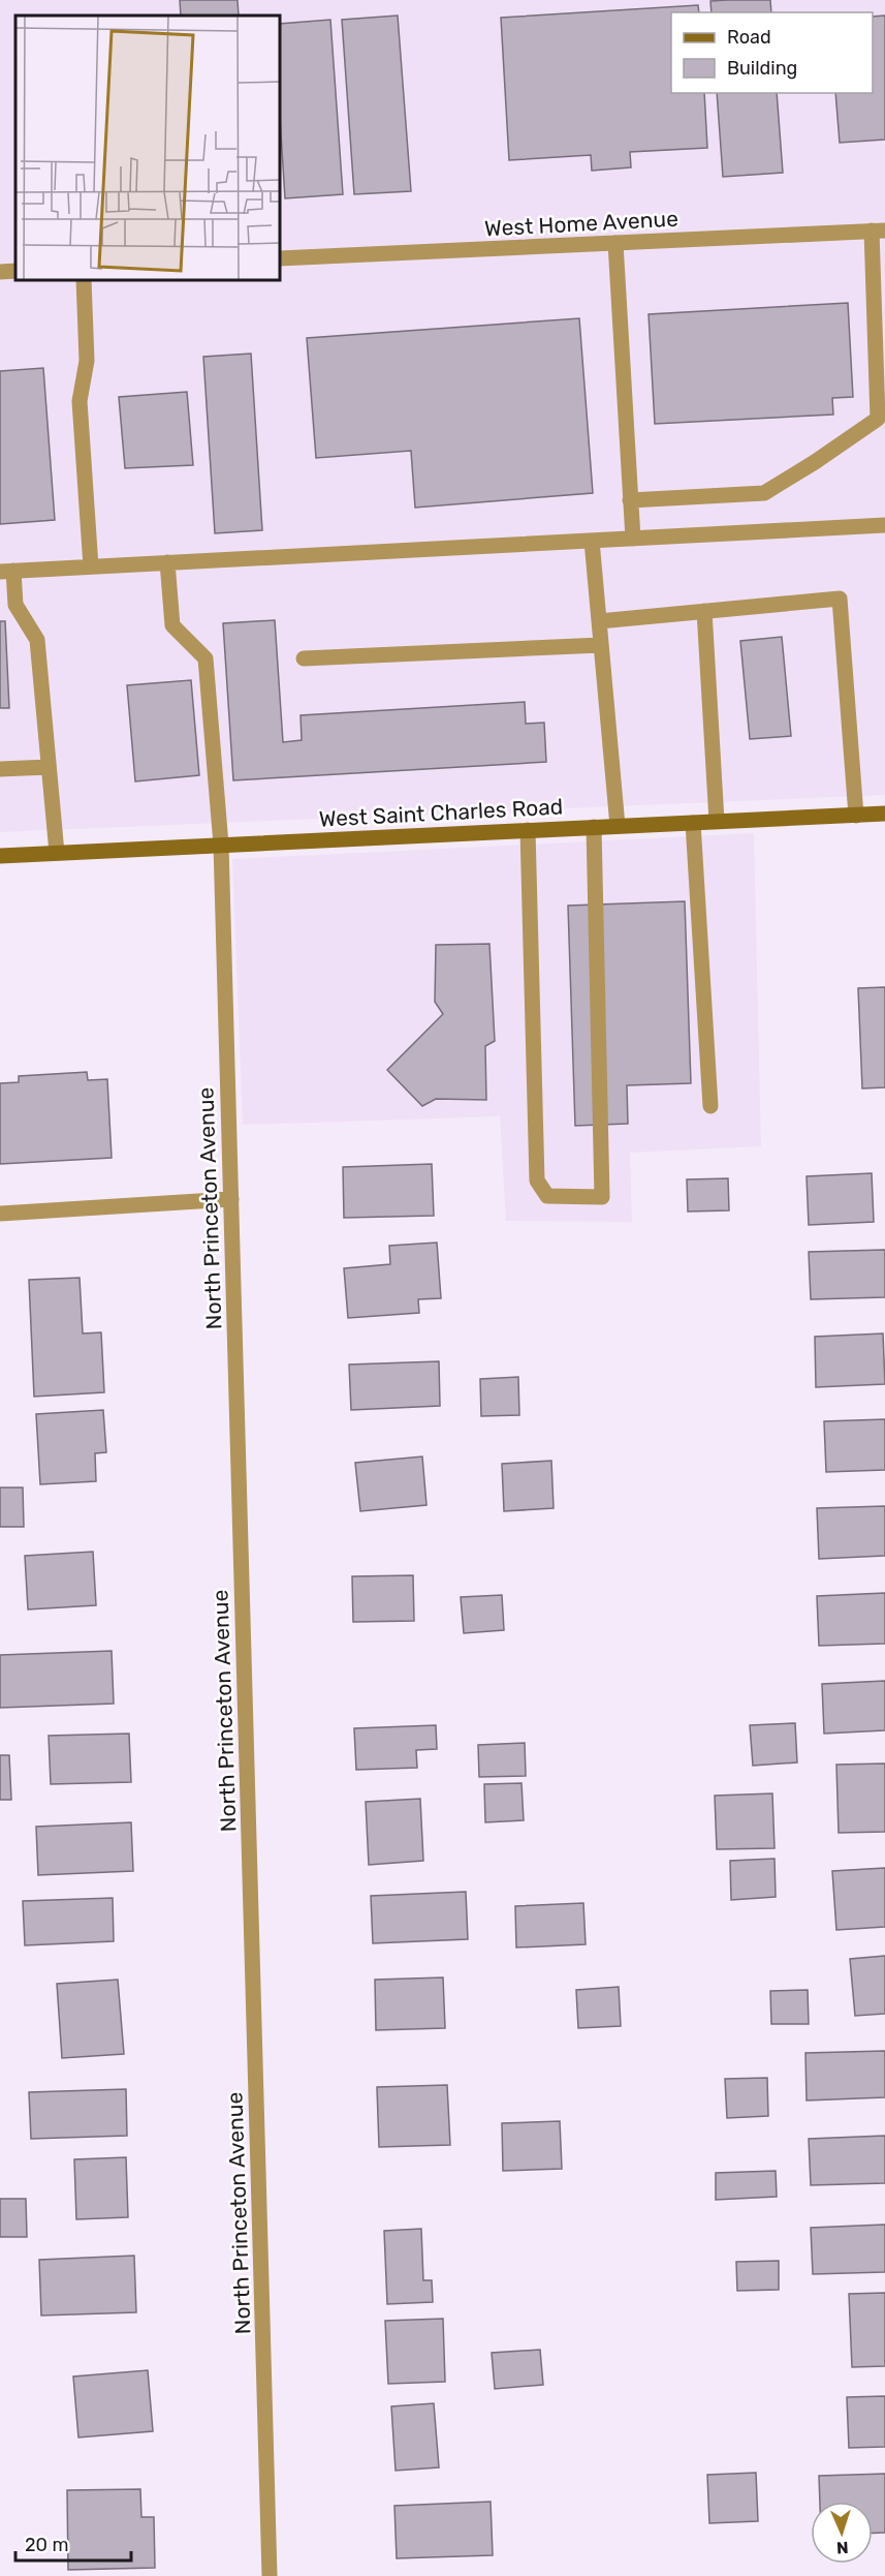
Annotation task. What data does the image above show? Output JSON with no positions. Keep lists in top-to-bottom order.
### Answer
{
  "streets": {
    "main road": ["West Saint Charles Road"],
    "street": ["West Home Avenue", "North Princeton Avenue"]
  },
  "crossings": [
    ["West Saint Charles Road", "North Princeton Avenue"]
  ],
  "legend": ["Road", "Building"],
  "scale_bar": "20 m",
  "north": "bottom"
}
